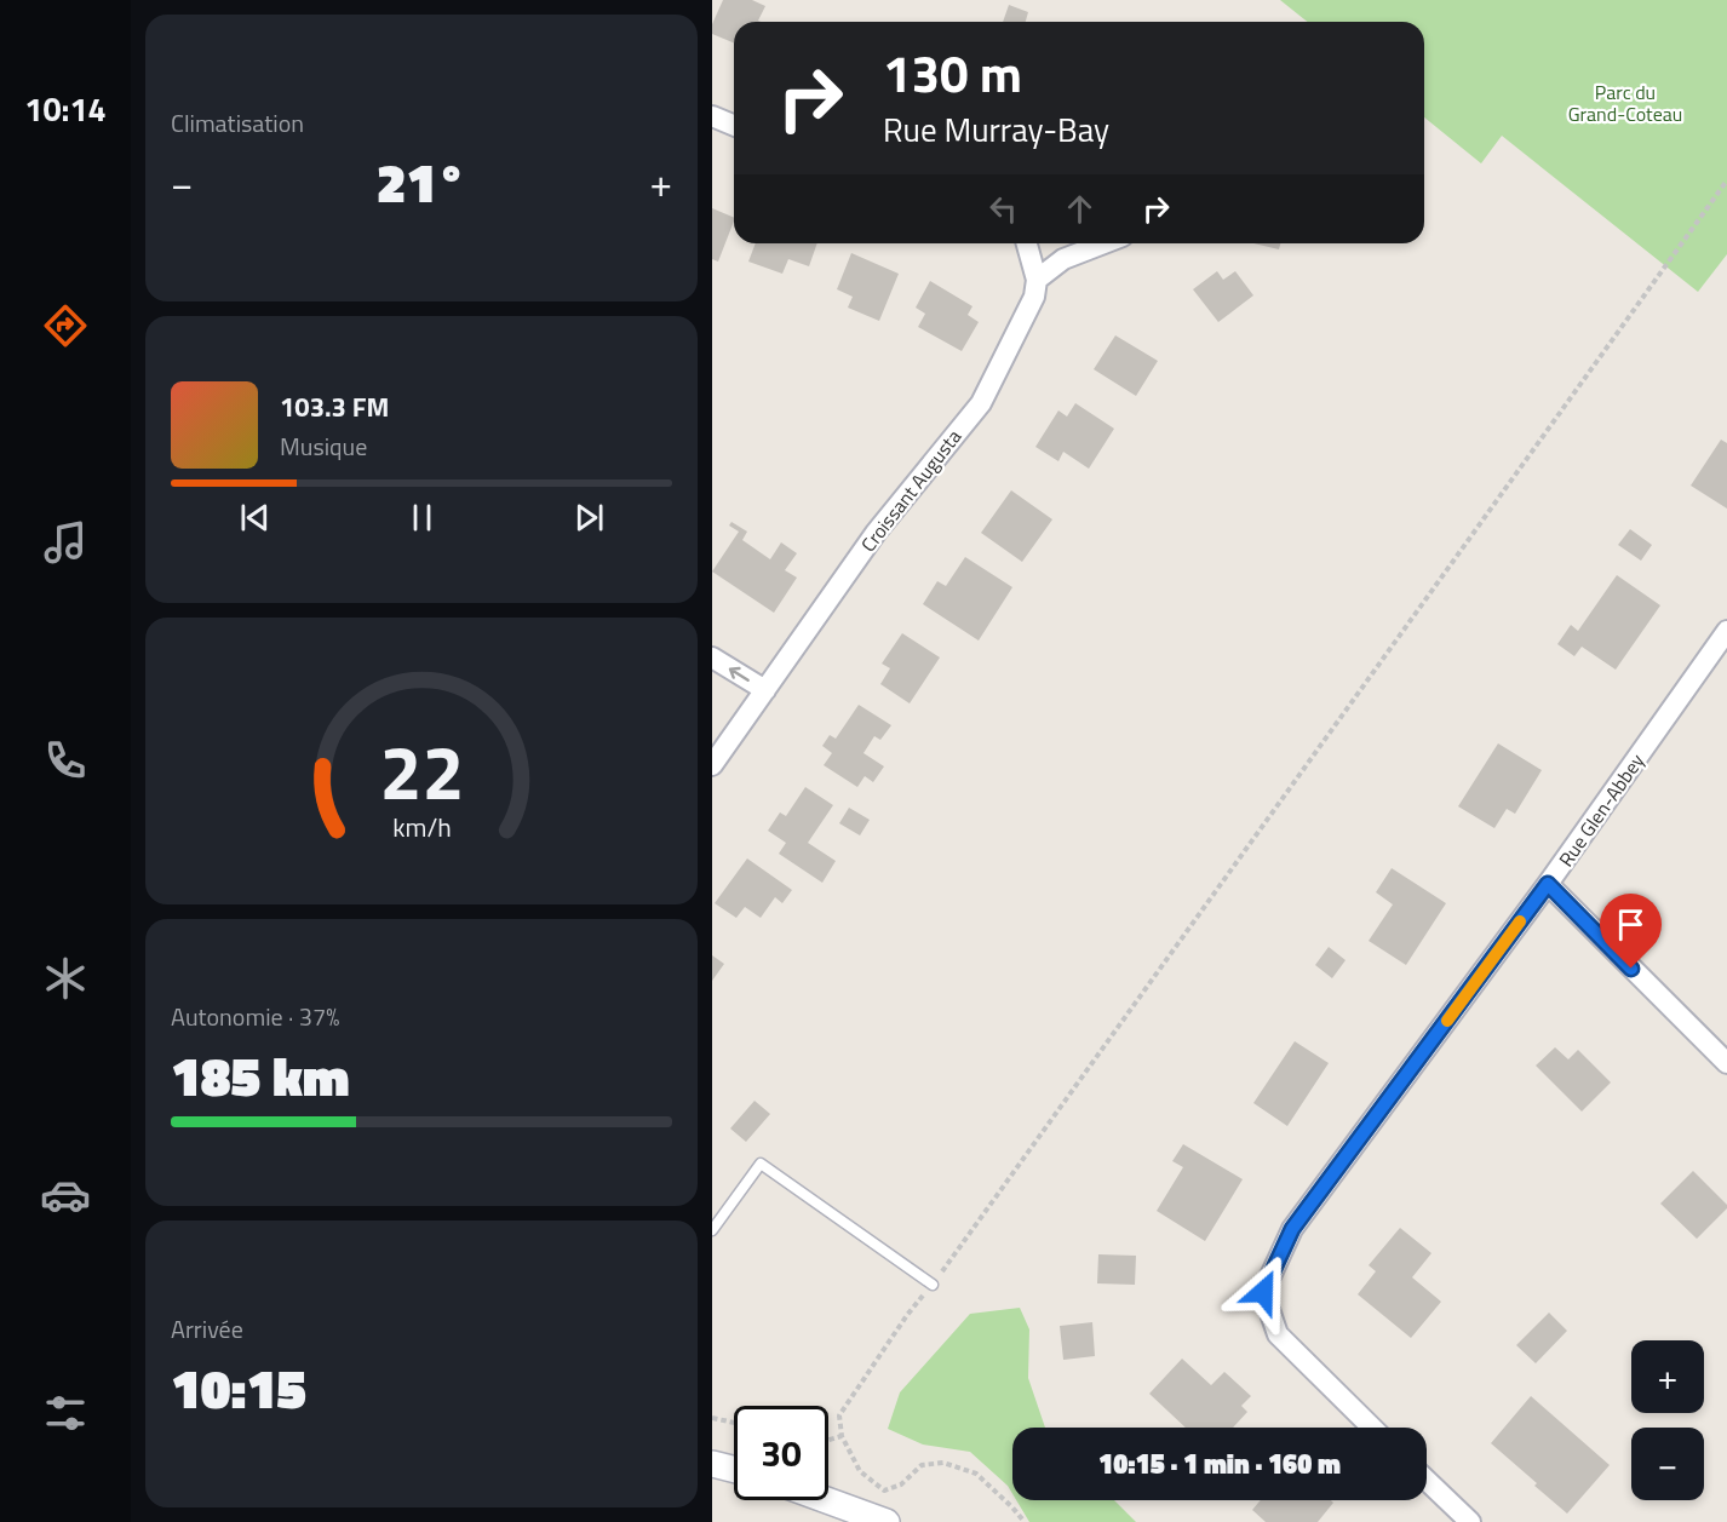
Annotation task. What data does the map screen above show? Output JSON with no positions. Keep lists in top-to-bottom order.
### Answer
{
  "streets": {
    "street": ["Croissant Augusta", "Rue Glen-Abbey"]
  },
  "parks": ["Parc du Grand-Coteau"],
  "page": {
    "tabs": "10:14",
    "tile": [
      "Climatisation",
      ["Autonomie · 37%", "185 km"],
      ["Arrivée", "10:15"]
    ],
    "turn": ["130 m", "Rue Murray-Bay"],
    "heat": ["−", "21°", "+"],
    "song": ["103.3 FM", "Musique"],
    "map_buttons": ["+", "−"],
    "limit": "30",
    "trip": "10:15 · 1 min · 160 m",
    "gauge": ["22", "km/h"]
  }
}
